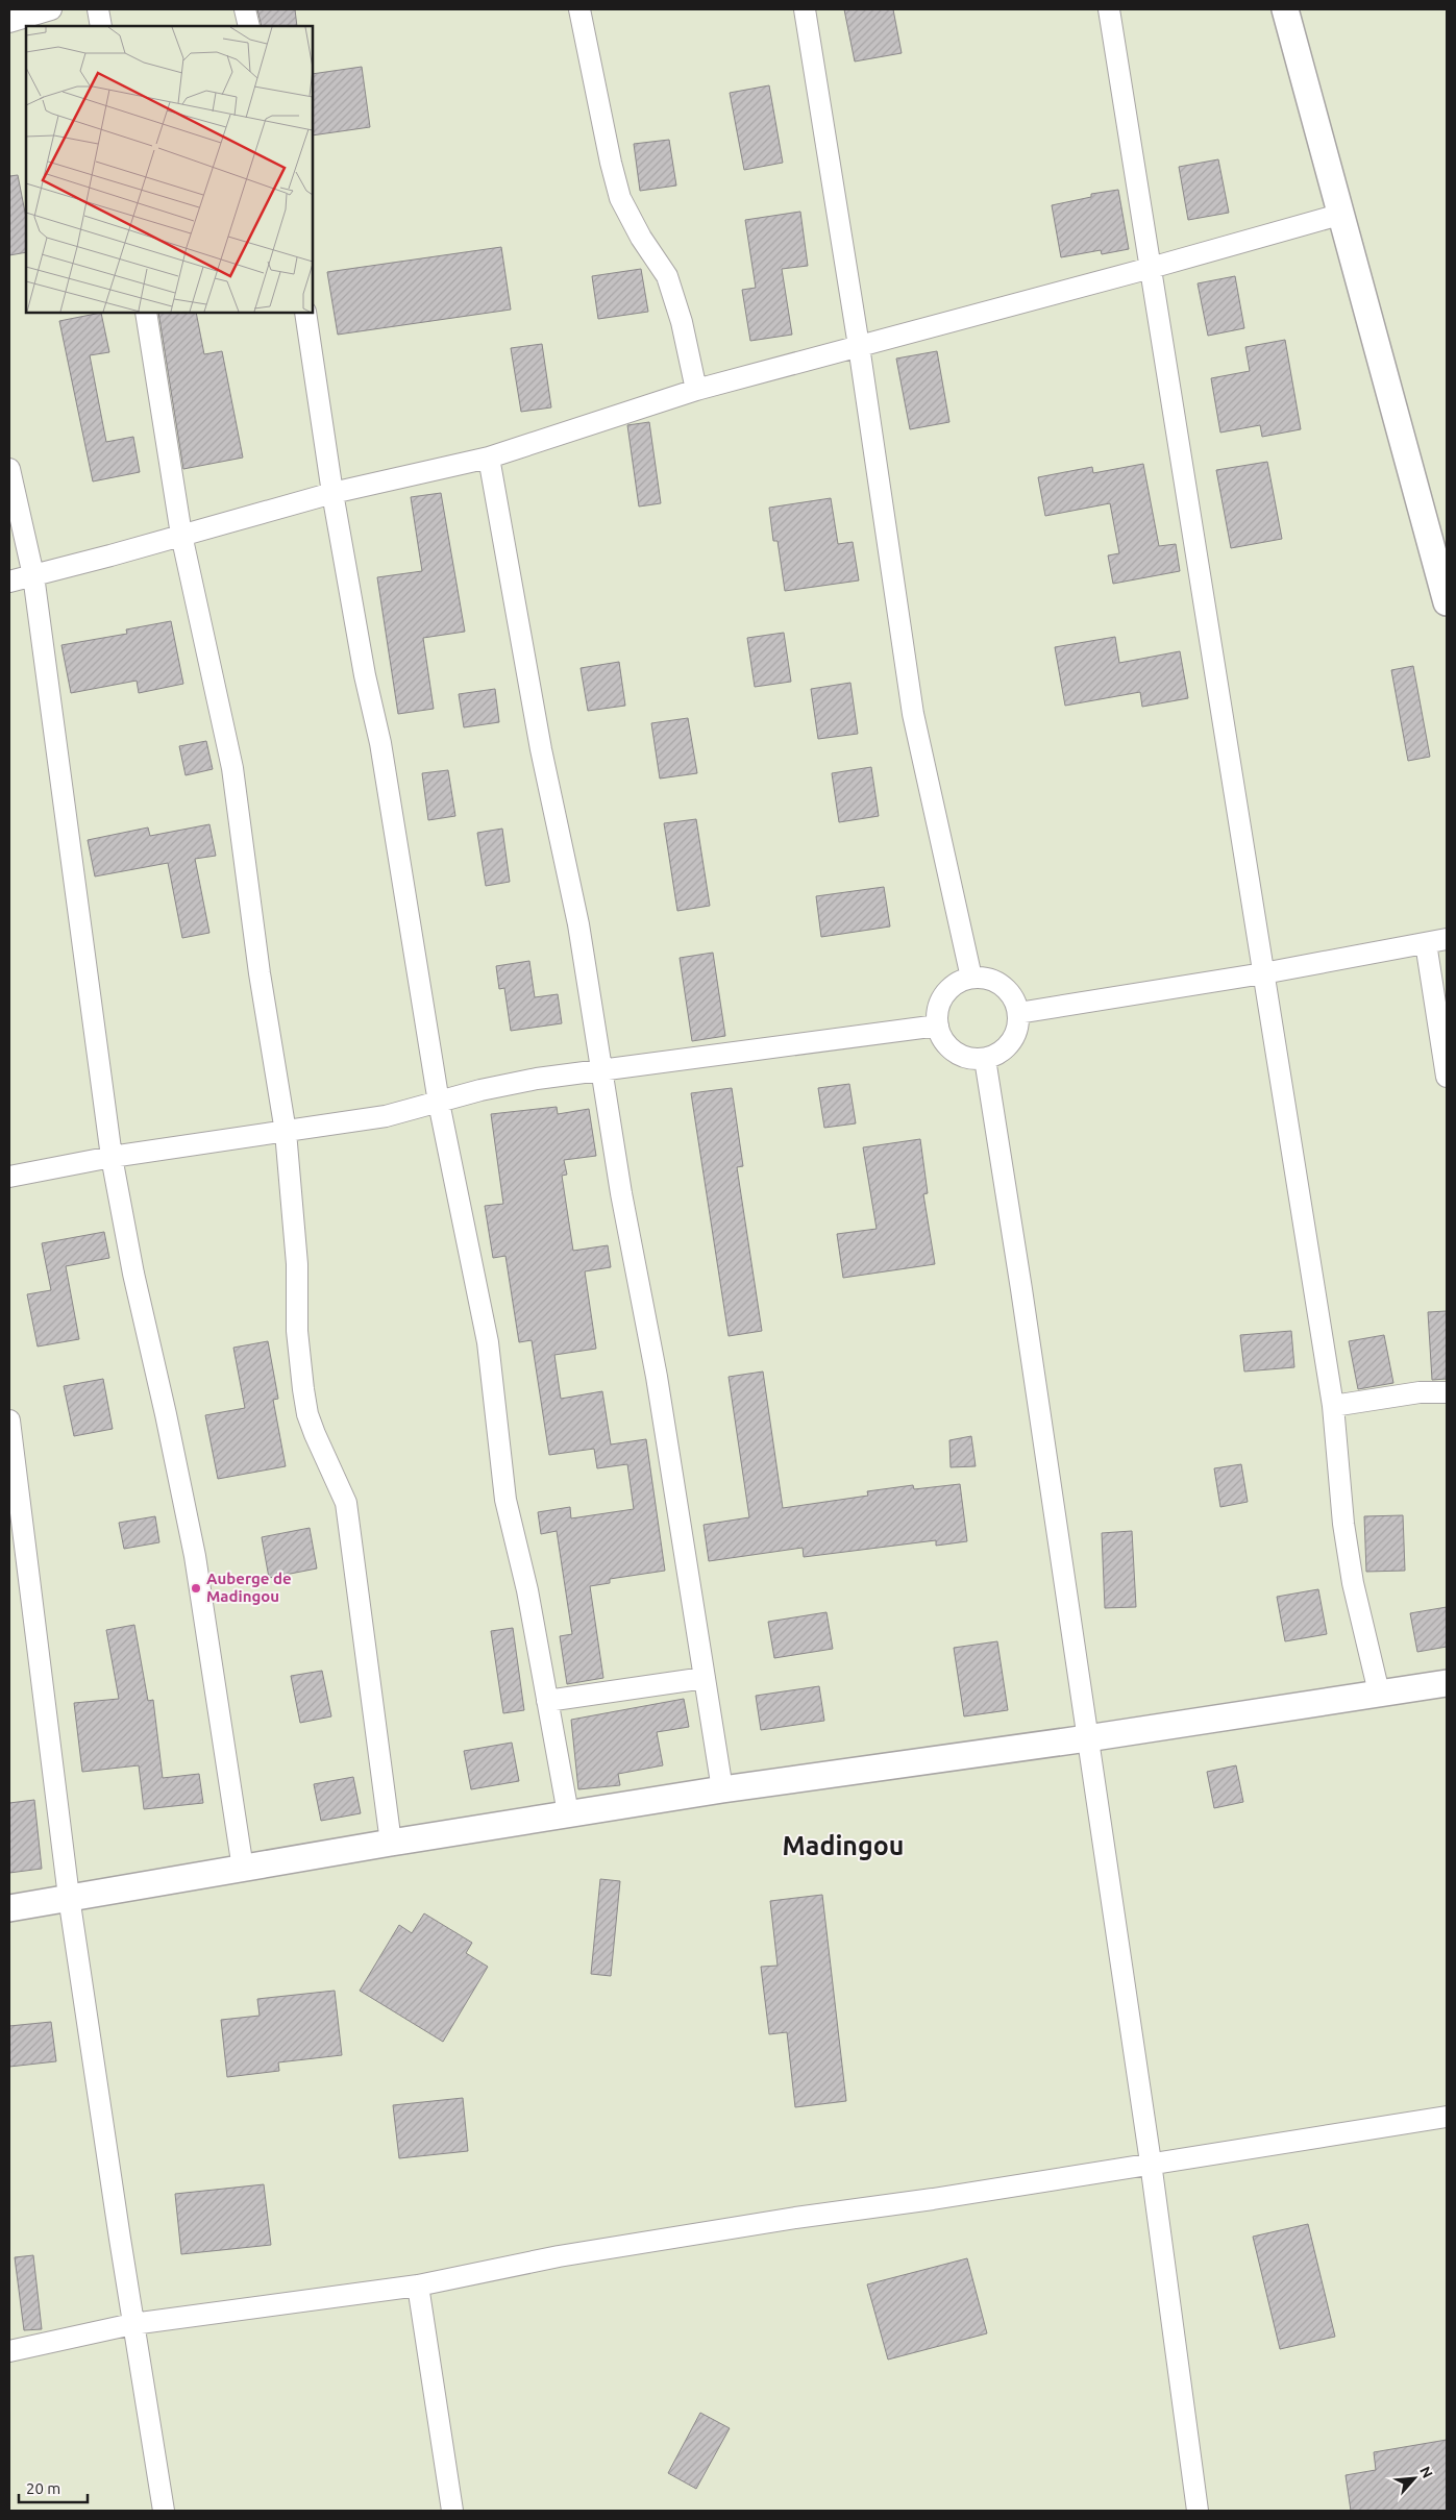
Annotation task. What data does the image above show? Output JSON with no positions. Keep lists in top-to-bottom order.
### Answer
{
  "districts": ["Madingou"],
  "places": ["Auberge de Madingou"],
  "scale_bar": "20 m",
  "north": "top right"
}
